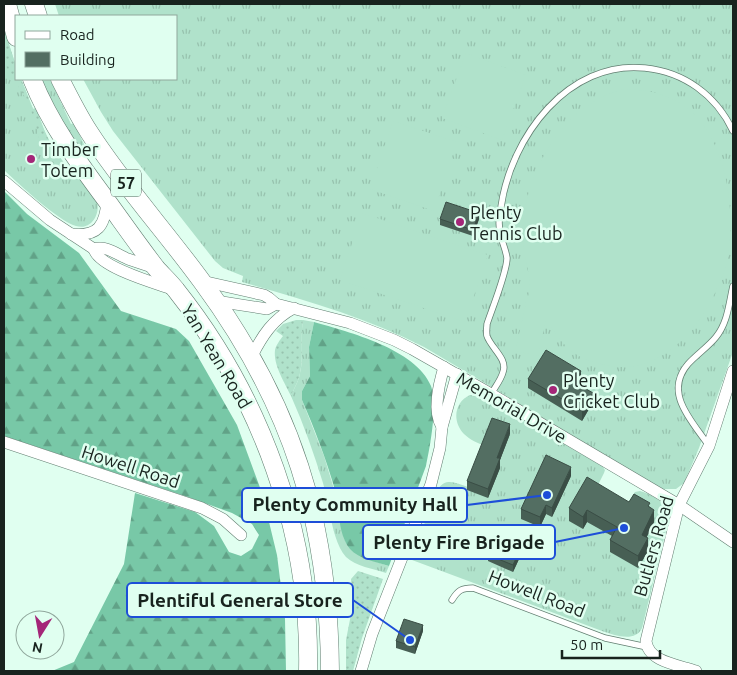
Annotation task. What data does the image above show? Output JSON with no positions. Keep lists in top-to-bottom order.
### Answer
{
  "streets": {
    "main road": ["57", "Yan Yean Road", "Memorial Drive"],
    "street": ["Howell Road", "Butlers Road"]
  },
  "crossings": [
    ["Yan Yean Road", "Memorial Drive"],
    ["Memorial Drive", "Butlers Road"],
    ["Howell Road", "Butlers Road"]
  ],
  "places": [
    "Timber Totem",
    "Plenty Tennis Club",
    "Plenty Cricket Club",
    "Plenty Community Hall",
    "Plenty Fire Brigade",
    "Plentiful General Store"
  ],
  "legend": ["Road", "Building"],
  "scale_bar": "50 m",
  "north": "bottom"
}
